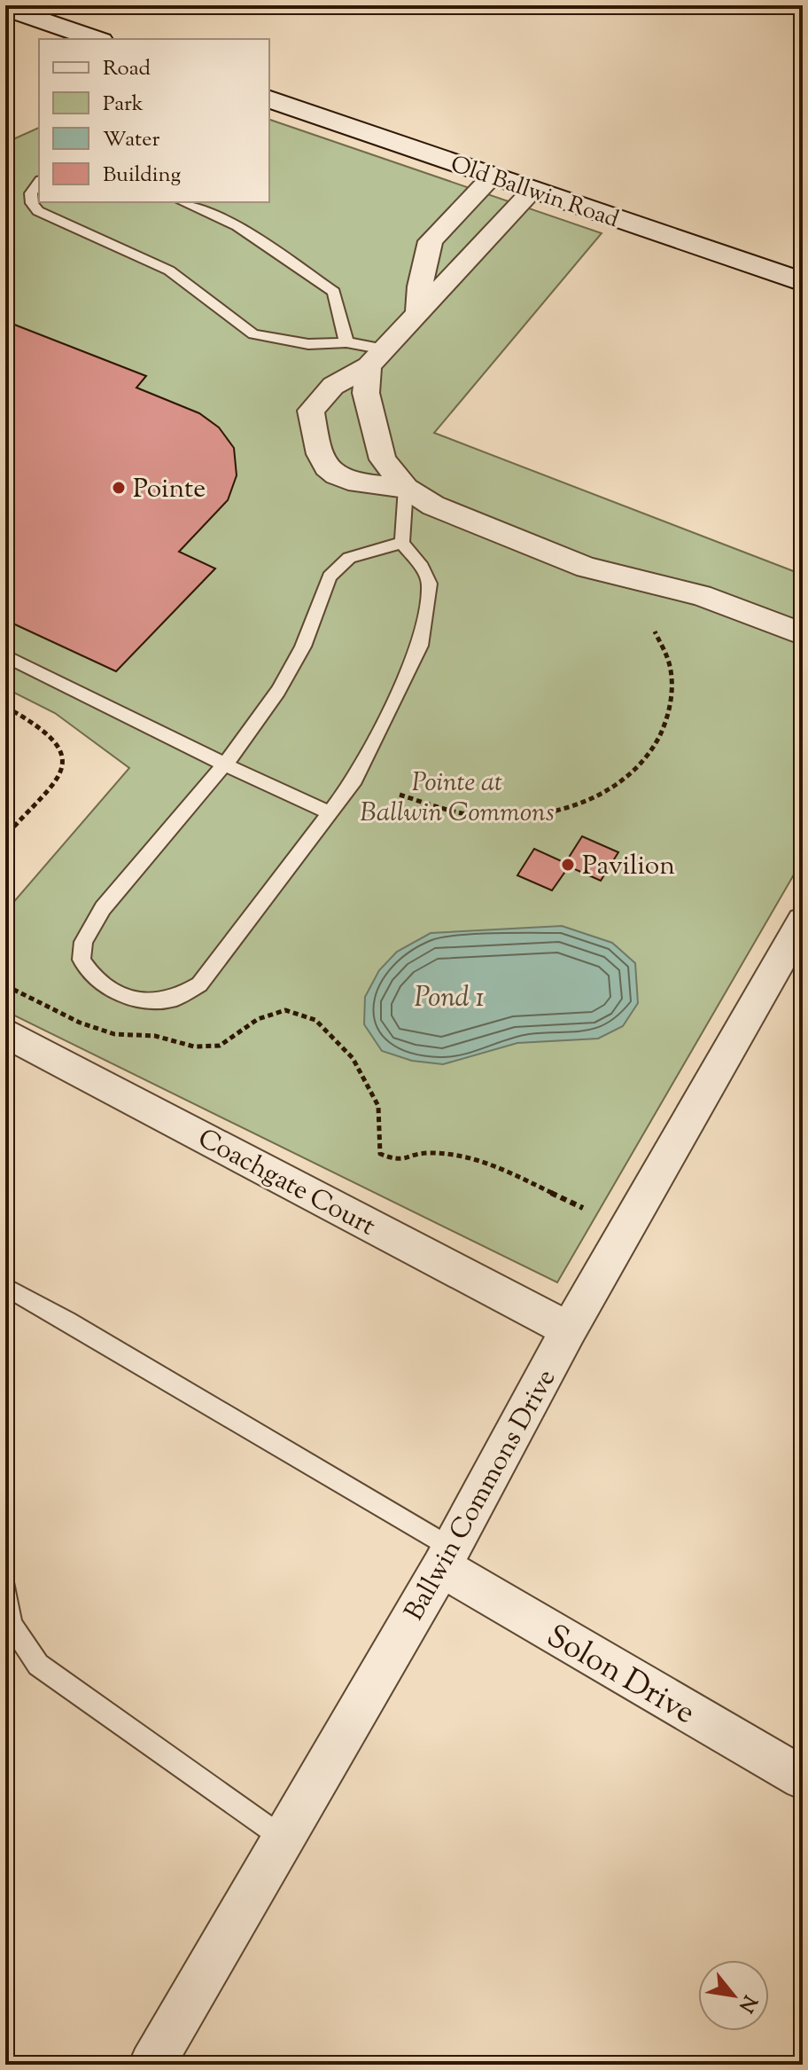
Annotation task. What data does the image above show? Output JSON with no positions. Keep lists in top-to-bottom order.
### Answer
{
  "streets": {
    "street": [
      "Old Ballwin Road",
      "Coachgate Court",
      "Ballwin Commons Drive",
      "Solon Drive"
    ]
  },
  "crossings": [
    ["Coachgate Court", "Ballwin Commons Drive"],
    ["Ballwin Commons Drive", "Solon Drive"]
  ],
  "water": ["Pond 1"],
  "parks": ["Pointe at Ballwin Commons"],
  "places": ["Pointe", "Pavilion"],
  "legend": [
    "Road",
    "Park",
    "Water",
    "Building"
  ],
  "north": "bottom right"
}
